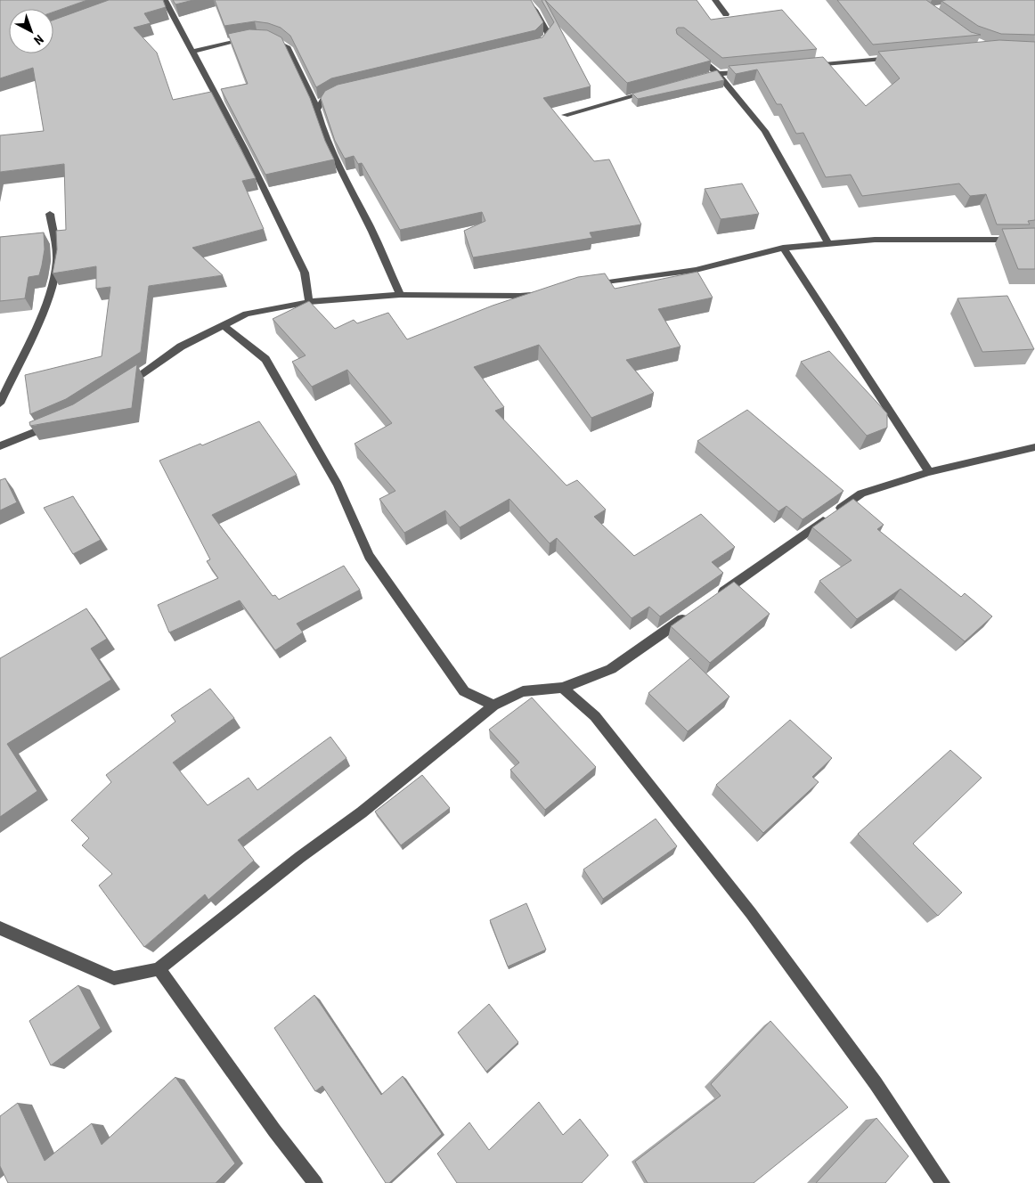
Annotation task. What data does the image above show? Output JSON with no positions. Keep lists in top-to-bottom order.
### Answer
{
  "north": "bottom right"
}
